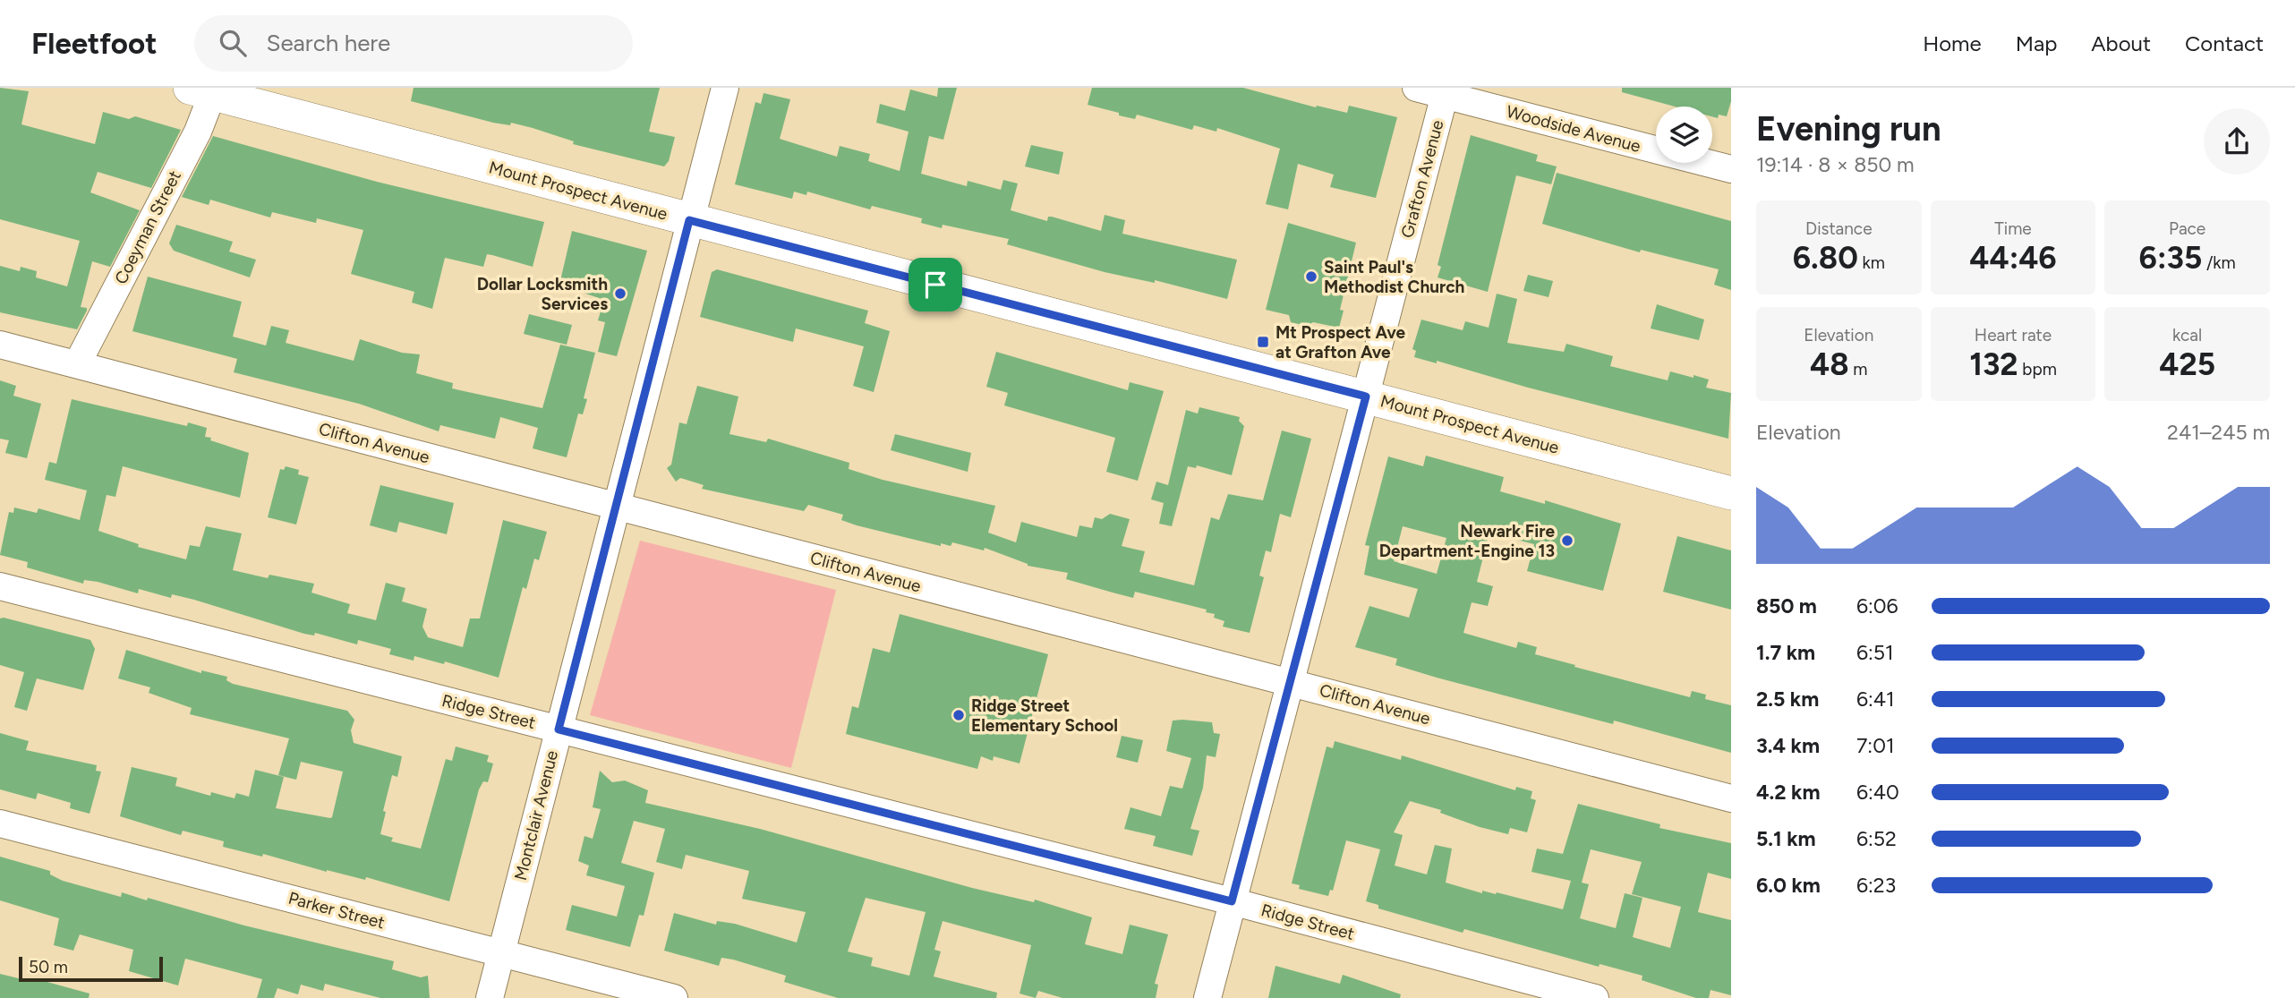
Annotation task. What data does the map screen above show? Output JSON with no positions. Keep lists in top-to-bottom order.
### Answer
{
  "streets": {
    "main road": ["Mount Prospect Avenue"],
    "street": [
      "Woodside Avenue",
      "Grafton Avenue",
      "Coeyman Street",
      "Clifton Avenue",
      "Ridge Street",
      "Montclair Avenue",
      "Parker Street"
    ]
  },
  "crossings": [
    ["Woodside Avenue", "Grafton Avenue"],
    ["Grafton Avenue", "Mount Prospect Avenue"],
    ["Grafton Avenue", "Clifton Avenue"],
    ["Grafton Avenue", "Ridge Street"],
    ["Mount Prospect Avenue", "Coeyman Street"],
    ["Mount Prospect Avenue", "Montclair Avenue"],
    ["Coeyman Street", "Clifton Avenue"],
    ["Clifton Avenue", "Montclair Avenue"],
    ["Ridge Street", "Montclair Avenue"],
    ["Montclair Avenue", "Parker Street"]
  ],
  "places": {
    "other": [
      "Saint Paul's Methodist Church",
      "Dollar Locksmith Services",
      "Newark Fire Department-Engine 13",
      "Ridge Street Elementary School"
    ],
    "transit": ["Mt Prospect Ave at Grafton Ave"]
  },
  "scale_bar": "50 m",
  "page": {
    "header": "Fleetfoot",
    "search": "Search here",
    "nav": [
      "Home",
      "Map",
      "About",
      "Contact"
    ],
    "heading": ["Evening run", "19:14 · 8 × 850 m"],
    "stats": [
      ["Distance", "6.80 km"],
      ["Time", "44:46"],
      ["Pace", "6:35 /km"],
      ["Elevation", "48 m"],
      ["Heart rate", "132 bpm"],
      ["kcal", "425"]
    ],
    "chart": ["Elevation", "241–245 m"],
    "list": [
      {
        "name": "850 m",
        "note": "6:06"
      },
      {
        "name": "1.7 km",
        "note": "6:51"
      },
      {
        "name": "2.5 km",
        "note": "6:41"
      },
      {
        "name": "3.4 km",
        "note": "7:01"
      },
      {
        "name": "4.2 km",
        "note": "6:40"
      },
      {
        "name": "5.1 km",
        "note": "6:52"
      },
      {
        "name": "6.0 km",
        "note": "6:23"
      }
    ],
    "scale": "50 m"
  }
}
